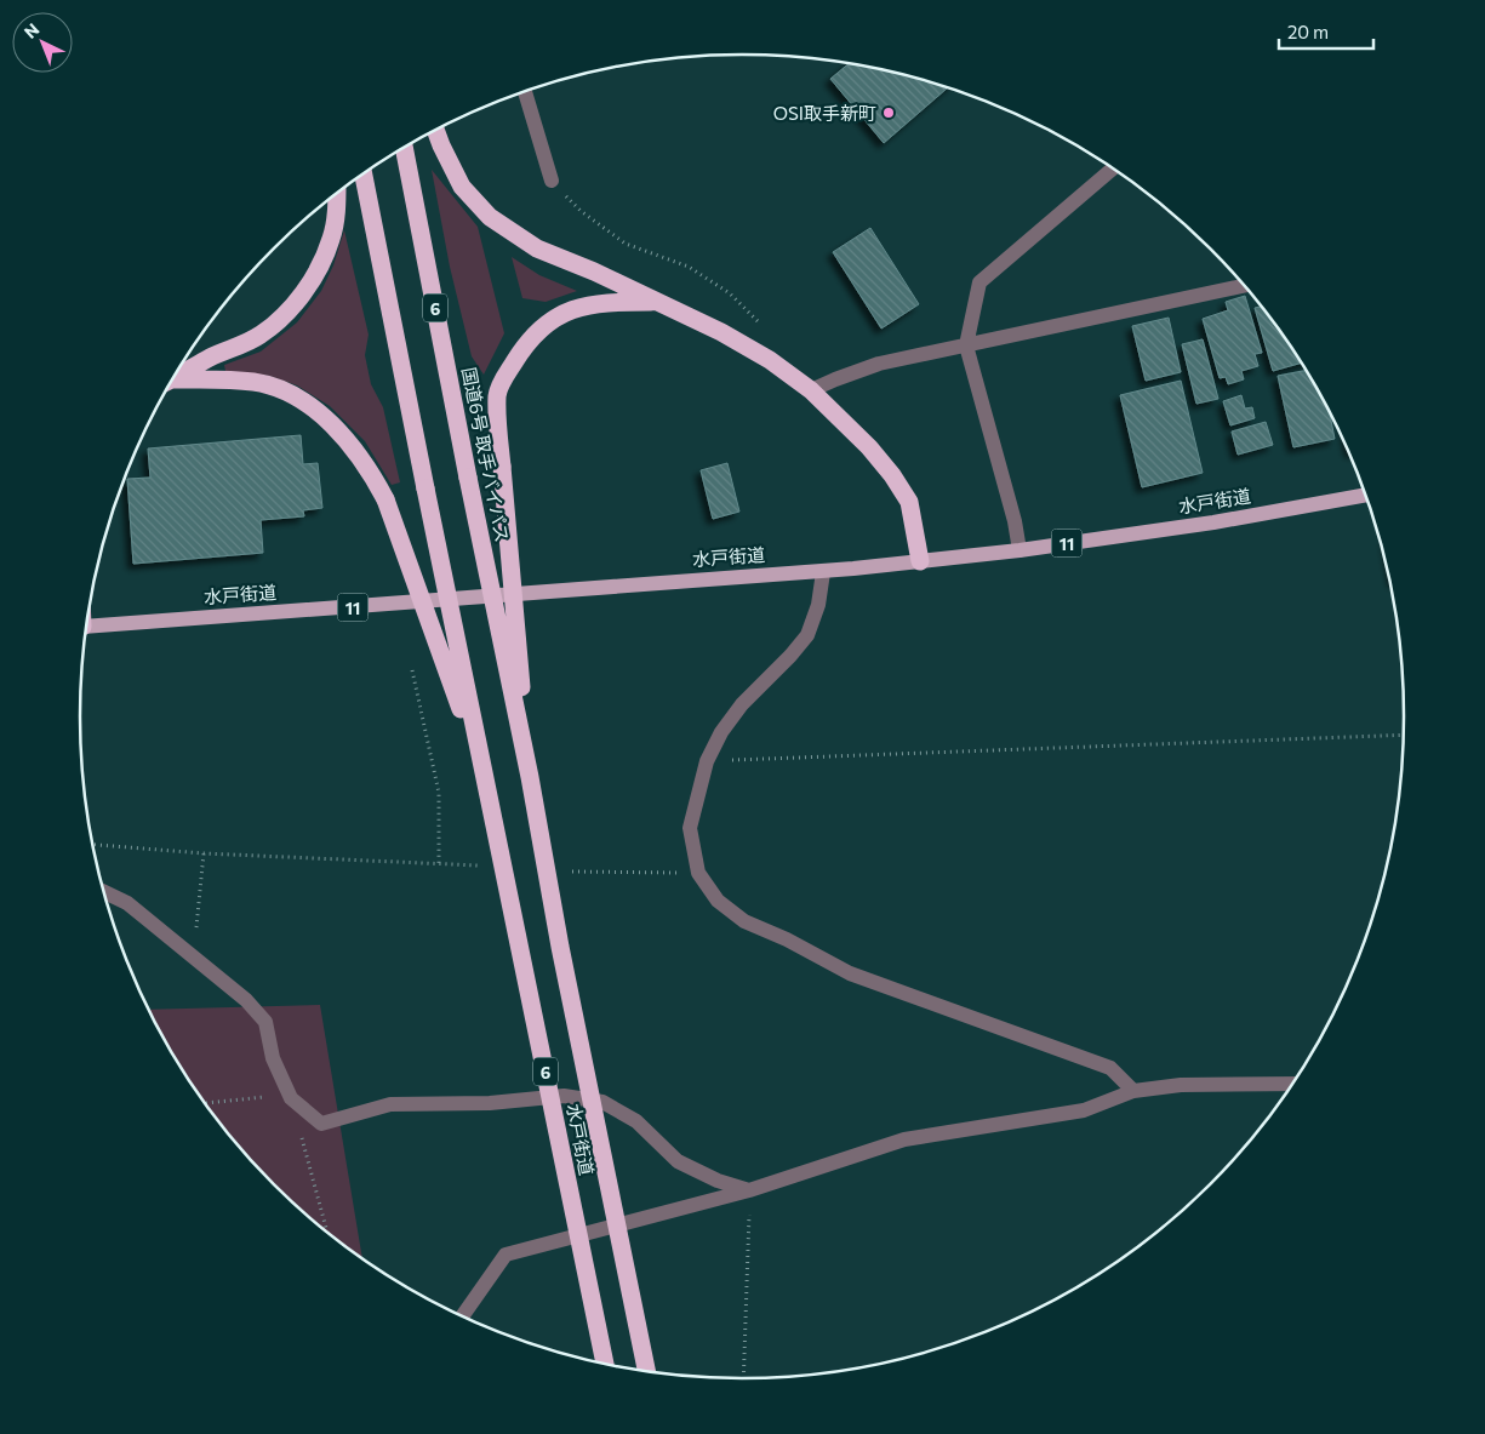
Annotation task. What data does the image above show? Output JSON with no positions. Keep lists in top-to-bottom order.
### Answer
{
  "streets": {
    "highway": ["6", "国道6号 取手バイパス", "水戸街道"],
    "main road": ["11"]
  },
  "crossings": [
    ["6", "水戸街道"],
    ["国道6号 取手バイパス", "水戸街道"]
  ],
  "places": ["OSI取手新町"],
  "scale_bar": "20 m",
  "north": "top left"
}
